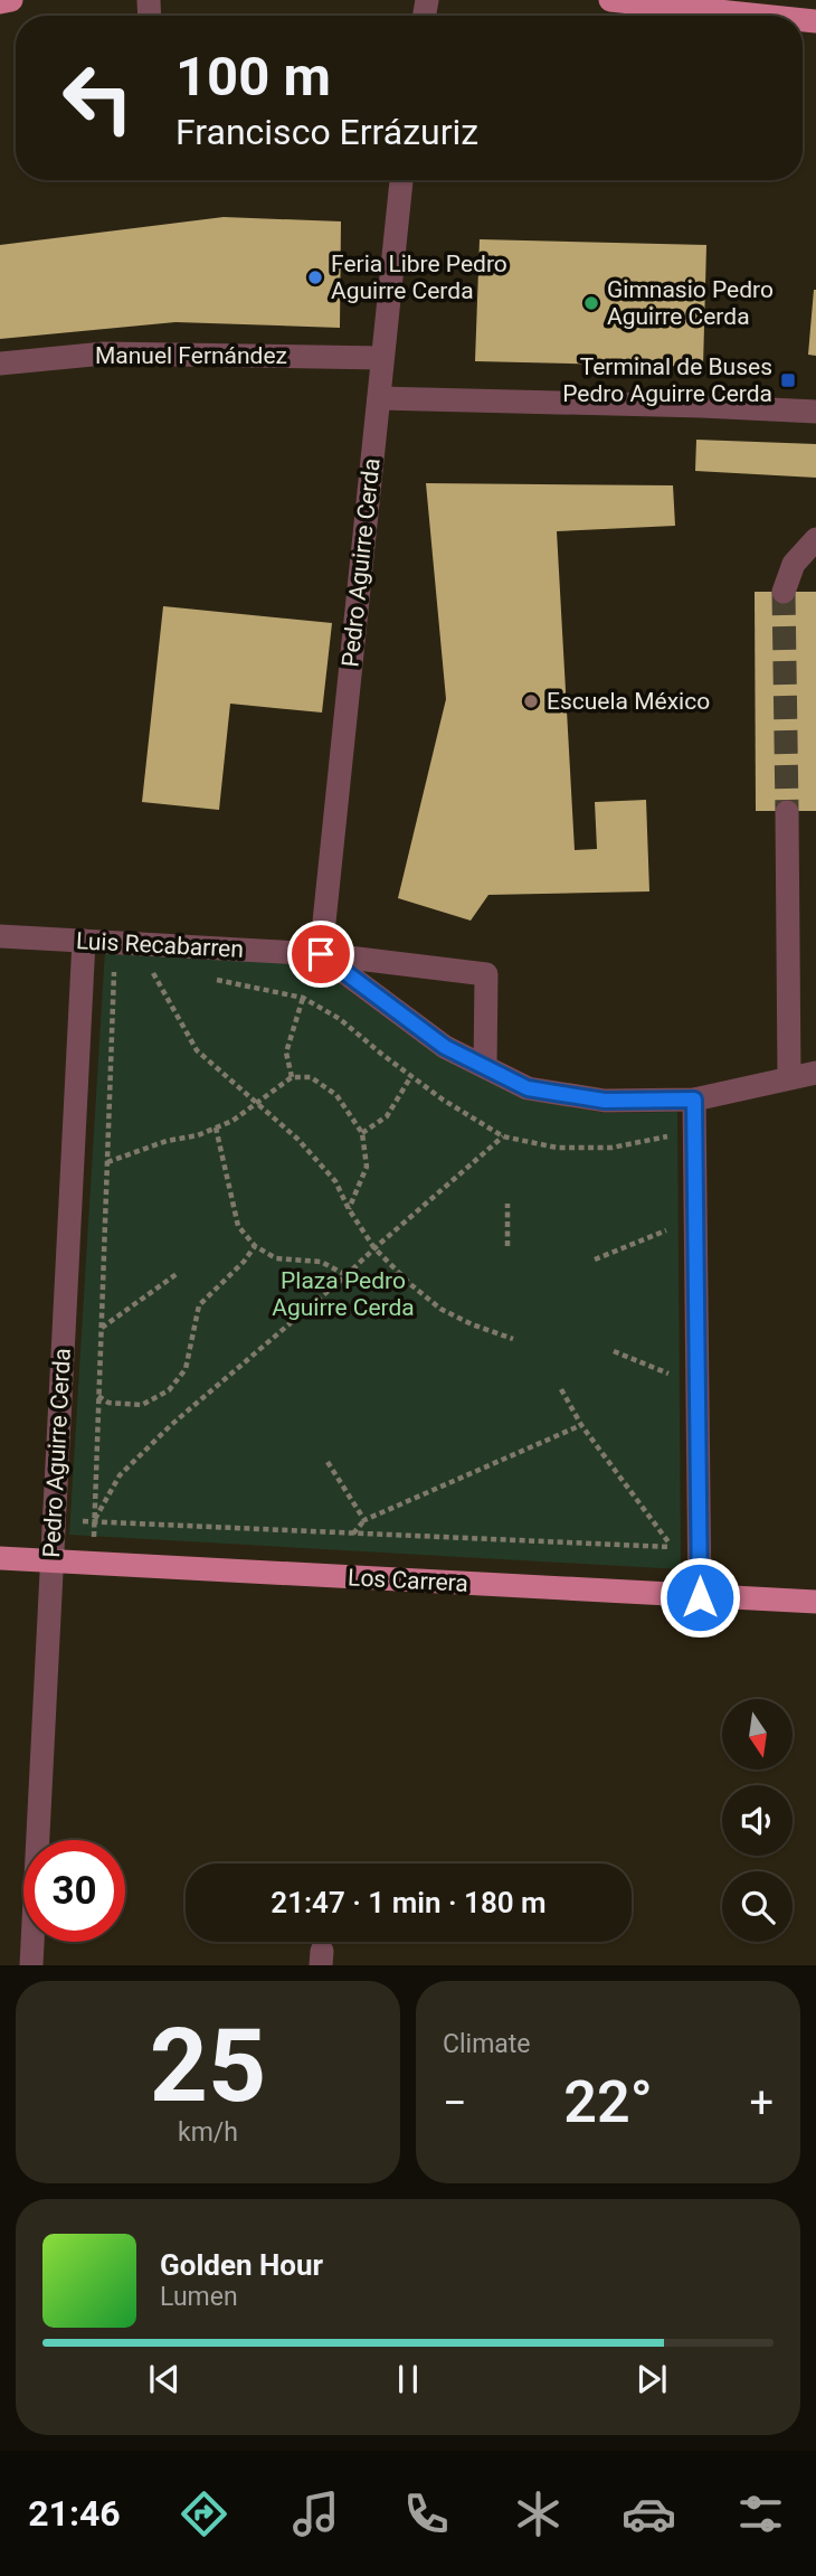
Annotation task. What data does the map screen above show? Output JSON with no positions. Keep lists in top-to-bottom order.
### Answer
{
  "streets": {
    "main road": ["Los Carrera"],
    "street": ["Manuel Fernández", "Pedro Aguirre Cerda", "Luis Recabarren"]
  },
  "crossings": [
    ["Manuel Fernández", "Pedro Aguirre Cerda"],
    ["Pedro Aguirre Cerda", "Luis Recabarren"],
    ["Pedro Aguirre Cerda", "Los Carrera"]
  ],
  "parks": ["Plaza Pedro Aguirre Cerda"],
  "places": {
    "other": ["Feria Libre Pedro Aguirre Cerda", "Gimnasio Pedro Aguirre Cerda", "Escuela México"],
    "transit": ["Terminal de Buses Pedro Aguirre Cerda"]
  },
  "north": "bottom",
  "page": {
    "turn": ["100 m", "Francisco Errázuriz"],
    "limit": "30",
    "trip": "21:47 · 1 min · 180 m",
    "tile": [
      ["25", "km/h"],
      "Climate"
    ],
    "heat": ["−", "22°", "+"],
    "song": ["Golden Hour", "Lumen"],
    "tabs": "21:46"
  }
}
